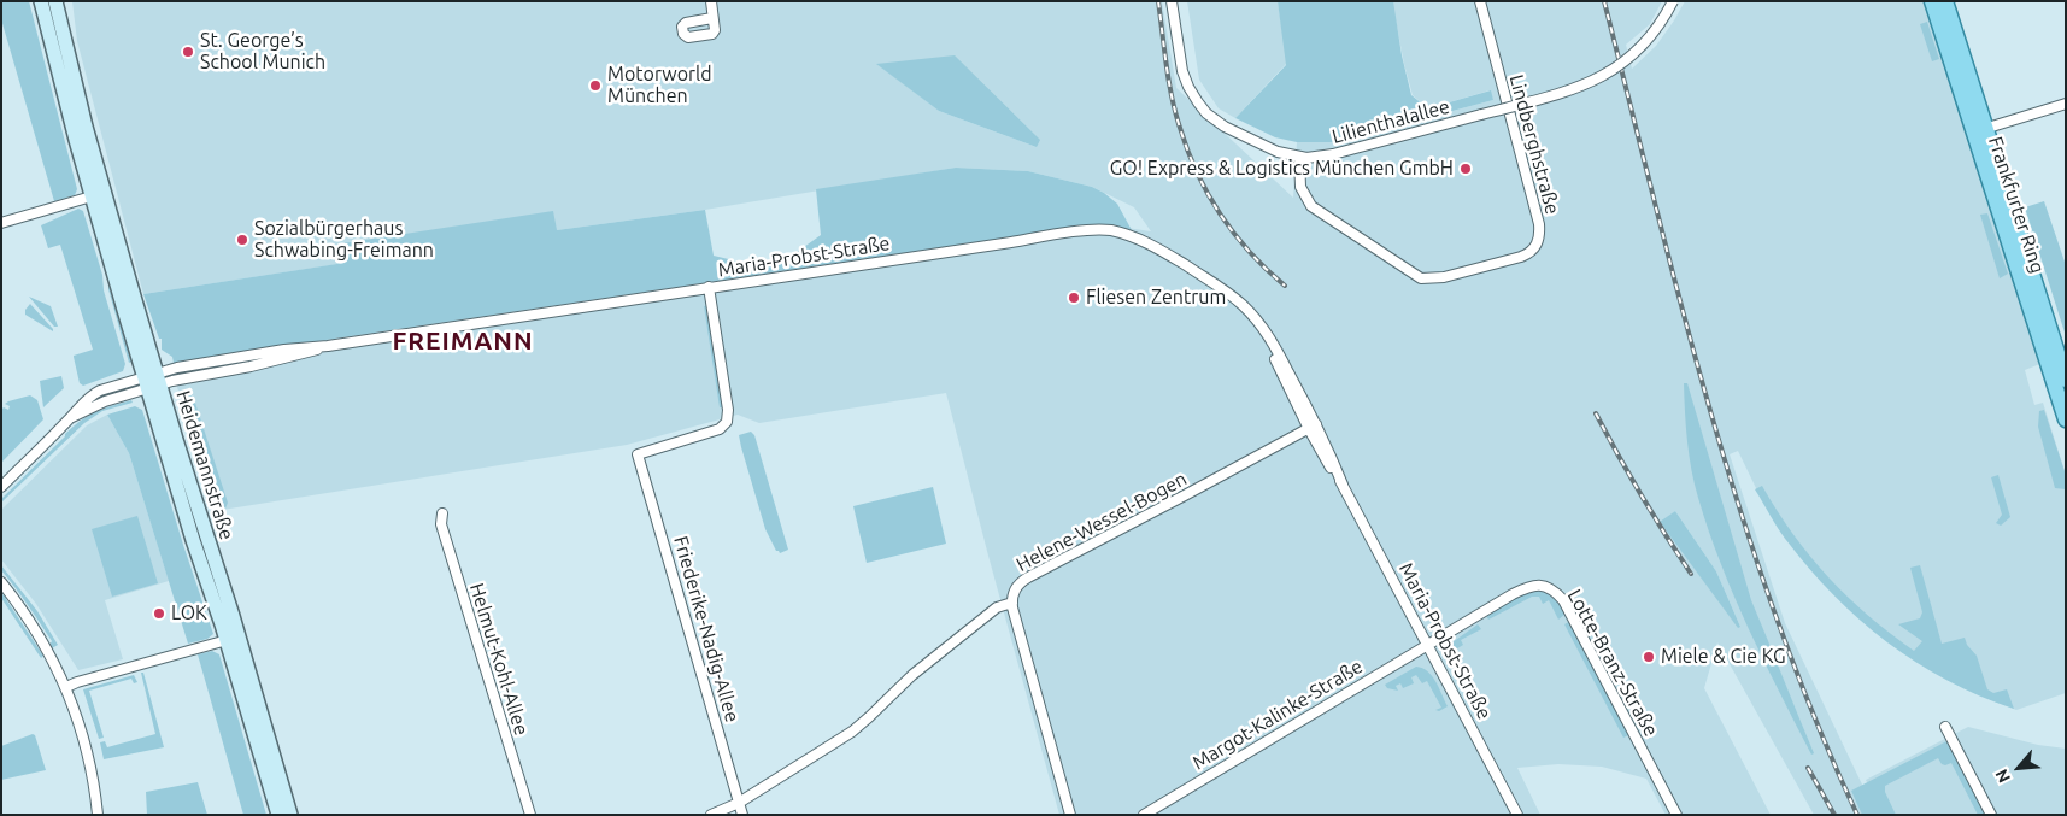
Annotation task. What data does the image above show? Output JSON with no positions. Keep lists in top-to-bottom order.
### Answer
{
  "streets": {
    "main road": ["Frankfurter Ring", "Heidemannstraße"],
    "street": [
      "Lilienthalallee",
      "Lindberghstraße",
      "Maria-Probst-Straße",
      "Helene-Wessel-Bogen",
      "Friederike-Nadig-Allee",
      "Helmut-Kohl-Allee",
      "Lotte-Branz-Straße",
      "Margot-Kalinke-Straße"
    ]
  },
  "crossings": [
    ["Lilienthalallee", "Lindberghstraße"],
    ["Maria-Probst-Straße", "Heidemannstraße"],
    ["Maria-Probst-Straße", "Helene-Wessel-Bogen"],
    ["Maria-Probst-Straße", "Friederike-Nadig-Allee"],
    ["Maria-Probst-Straße", "Lotte-Branz-Straße"],
    ["Maria-Probst-Straße", "Margot-Kalinke-Straße"],
    ["Lotte-Branz-Straße", "Margot-Kalinke-Straße"]
  ],
  "districts": ["FREIMANN"],
  "places": [
    "St. George’s School Munich",
    "Motorworld München",
    "GO! Express & Logistics München GmbH",
    "Sozialbürgerhaus Schwabing-Freimann",
    "Fliesen Zentrum",
    "LOK",
    "Miele & Cie KG"
  ],
  "north": "bottom left"
}
